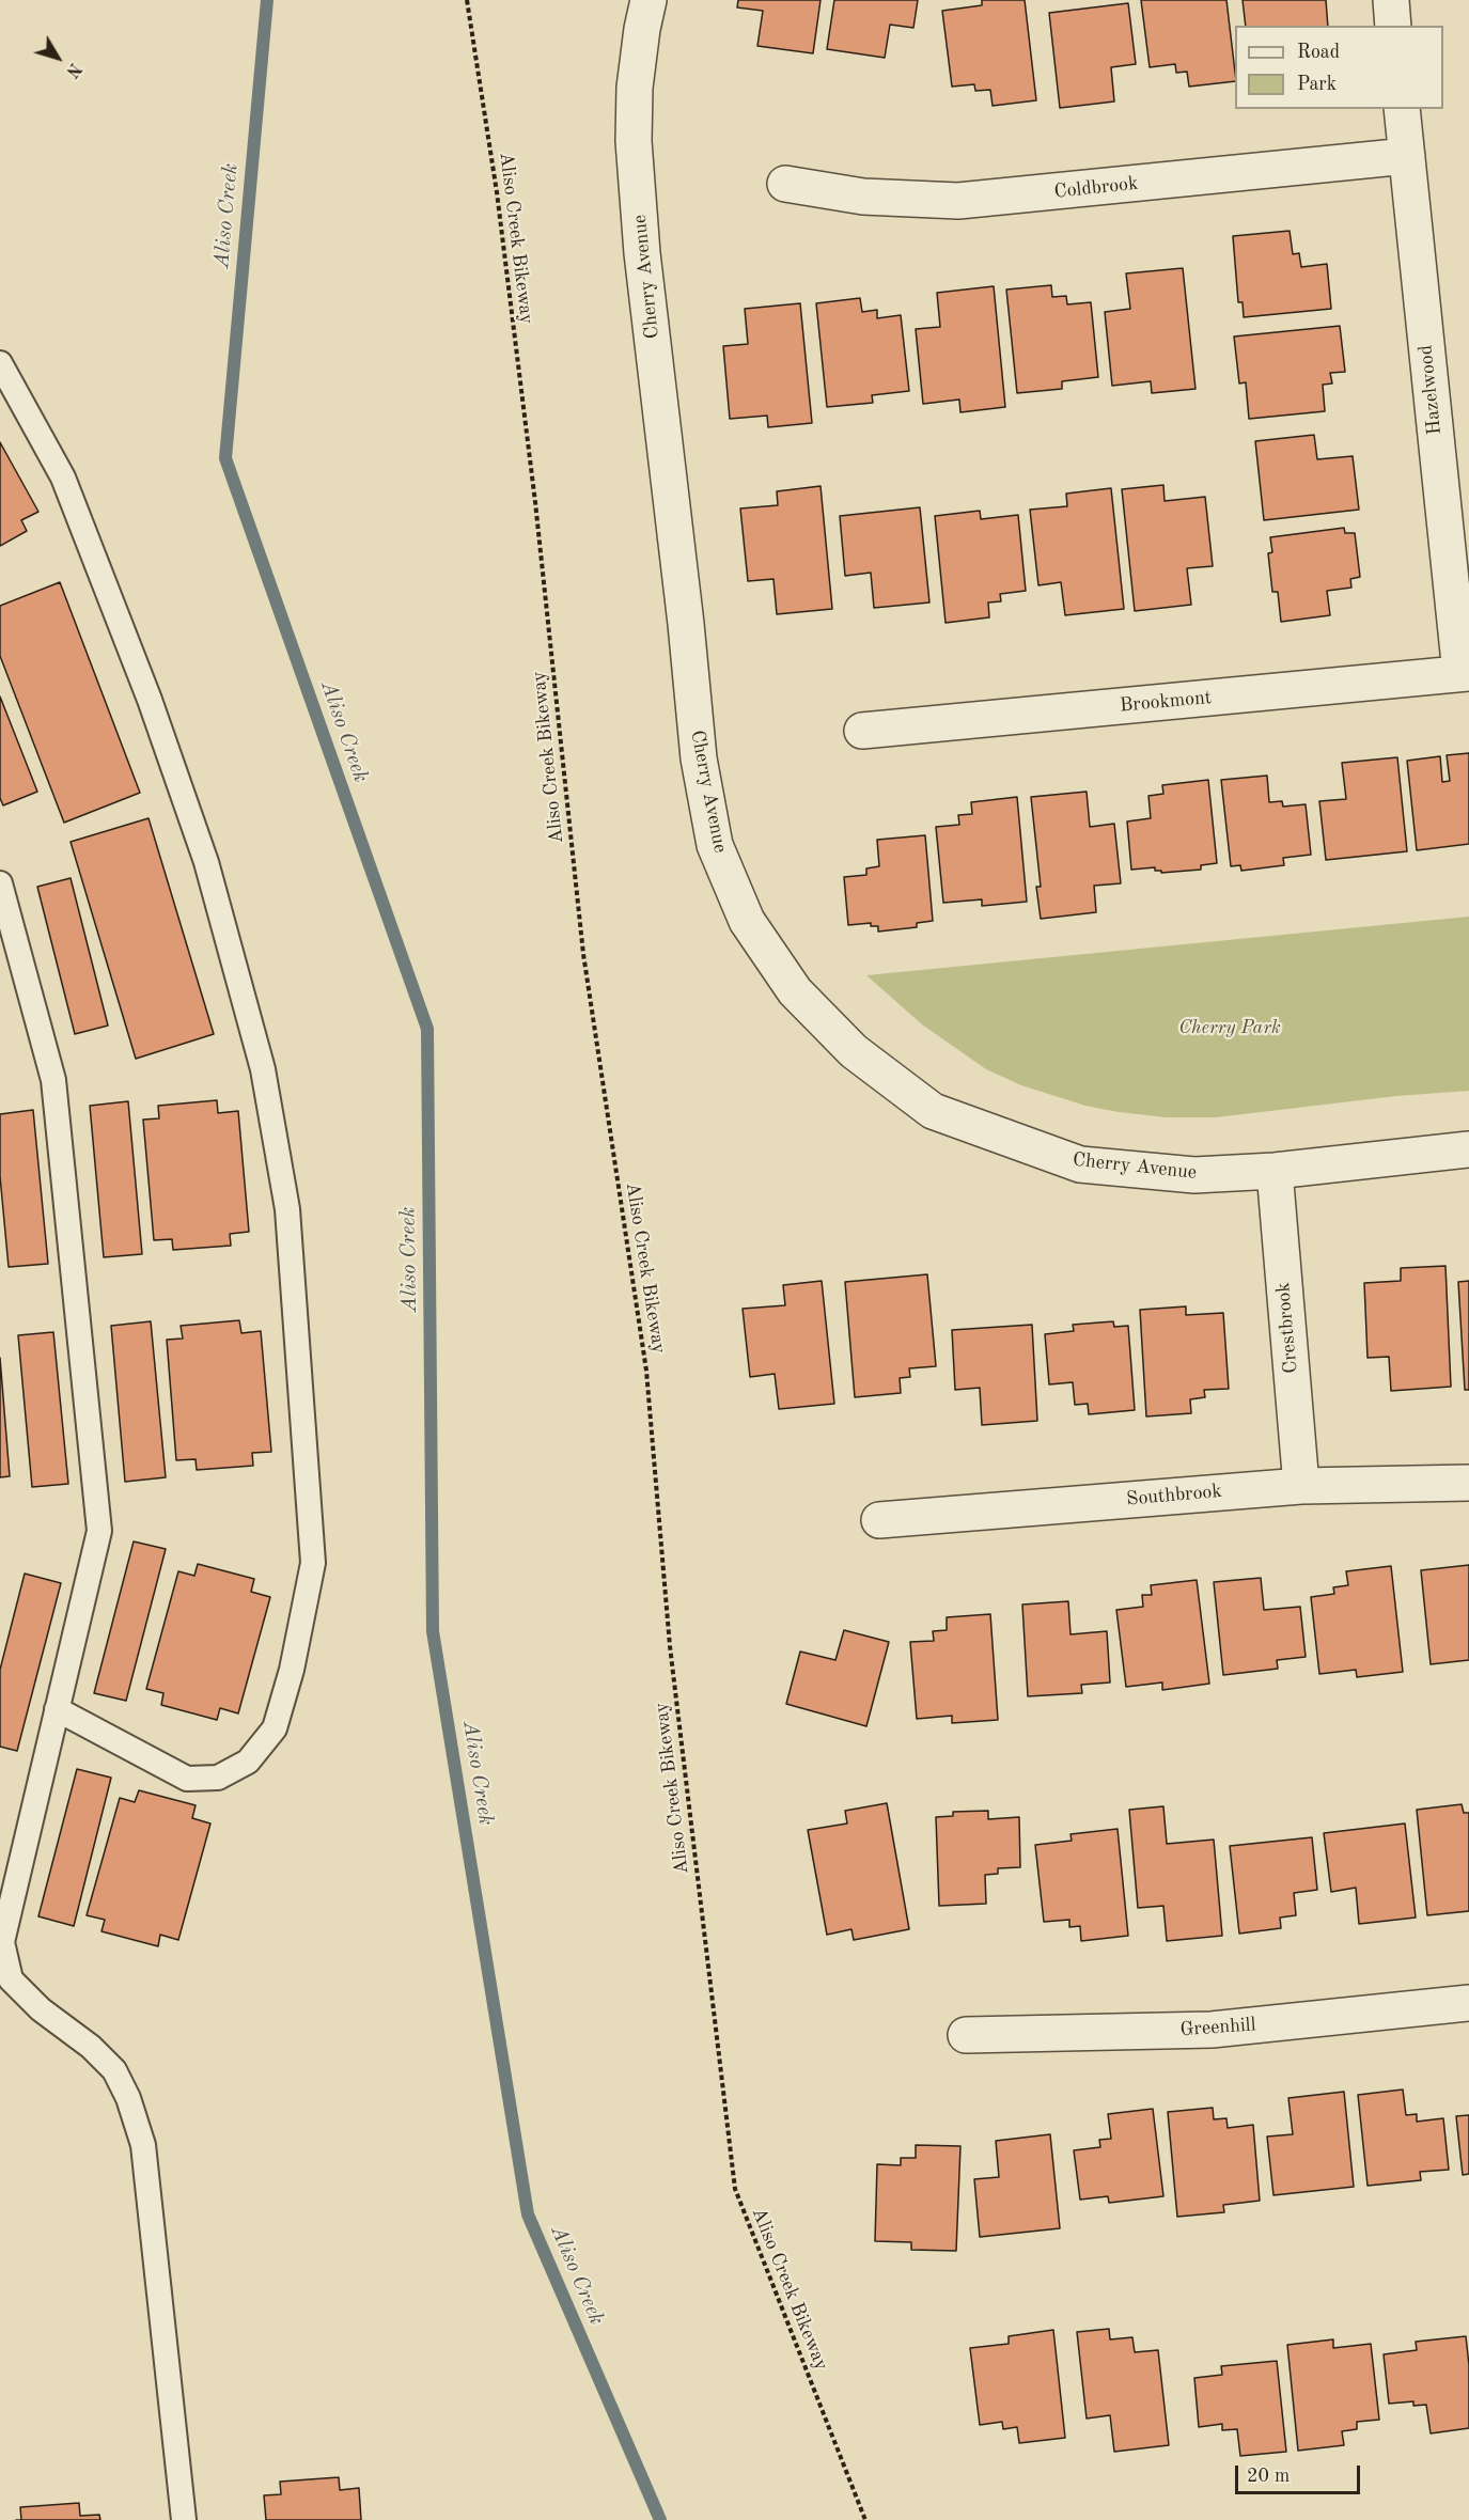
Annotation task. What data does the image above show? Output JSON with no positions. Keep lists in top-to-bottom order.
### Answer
{
  "streets": {
    "street": [
      "Coldbrook",
      "Cherry Avenue",
      "Hazelwood",
      "Brookmont",
      "Crestbrook",
      "Southbrook",
      "Greenhill"
    ],
    "path": ["Aliso Creek Bikeway"]
  },
  "crossings": [
    ["Coldbrook", "Hazelwood"],
    ["Cherry Avenue", "Crestbrook"],
    ["Hazelwood", "Brookmont"],
    ["Crestbrook", "Southbrook"]
  ],
  "water": ["Aliso Creek"],
  "parks": ["Cherry Park"],
  "legend": ["Road", "Park"],
  "scale_bar": "20 m",
  "north": "bottom right"
}
